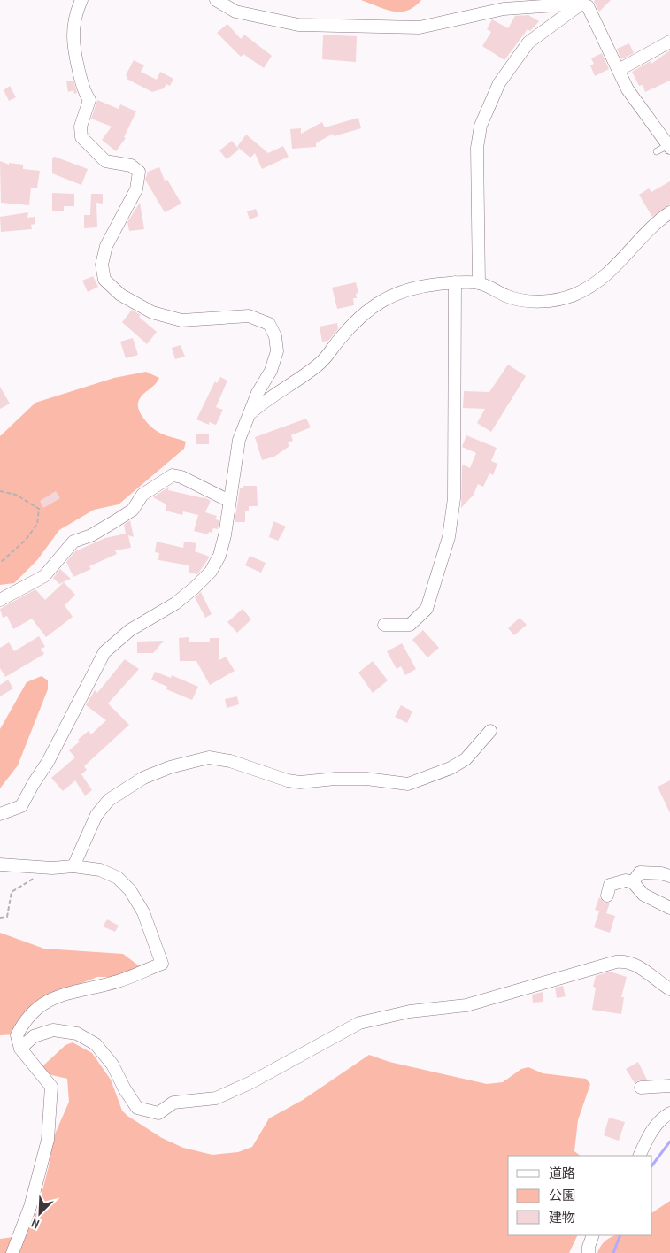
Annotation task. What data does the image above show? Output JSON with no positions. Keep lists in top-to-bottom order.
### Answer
{
  "legend": ["道路", "公園", "建物"],
  "north": "bottom left"
}
